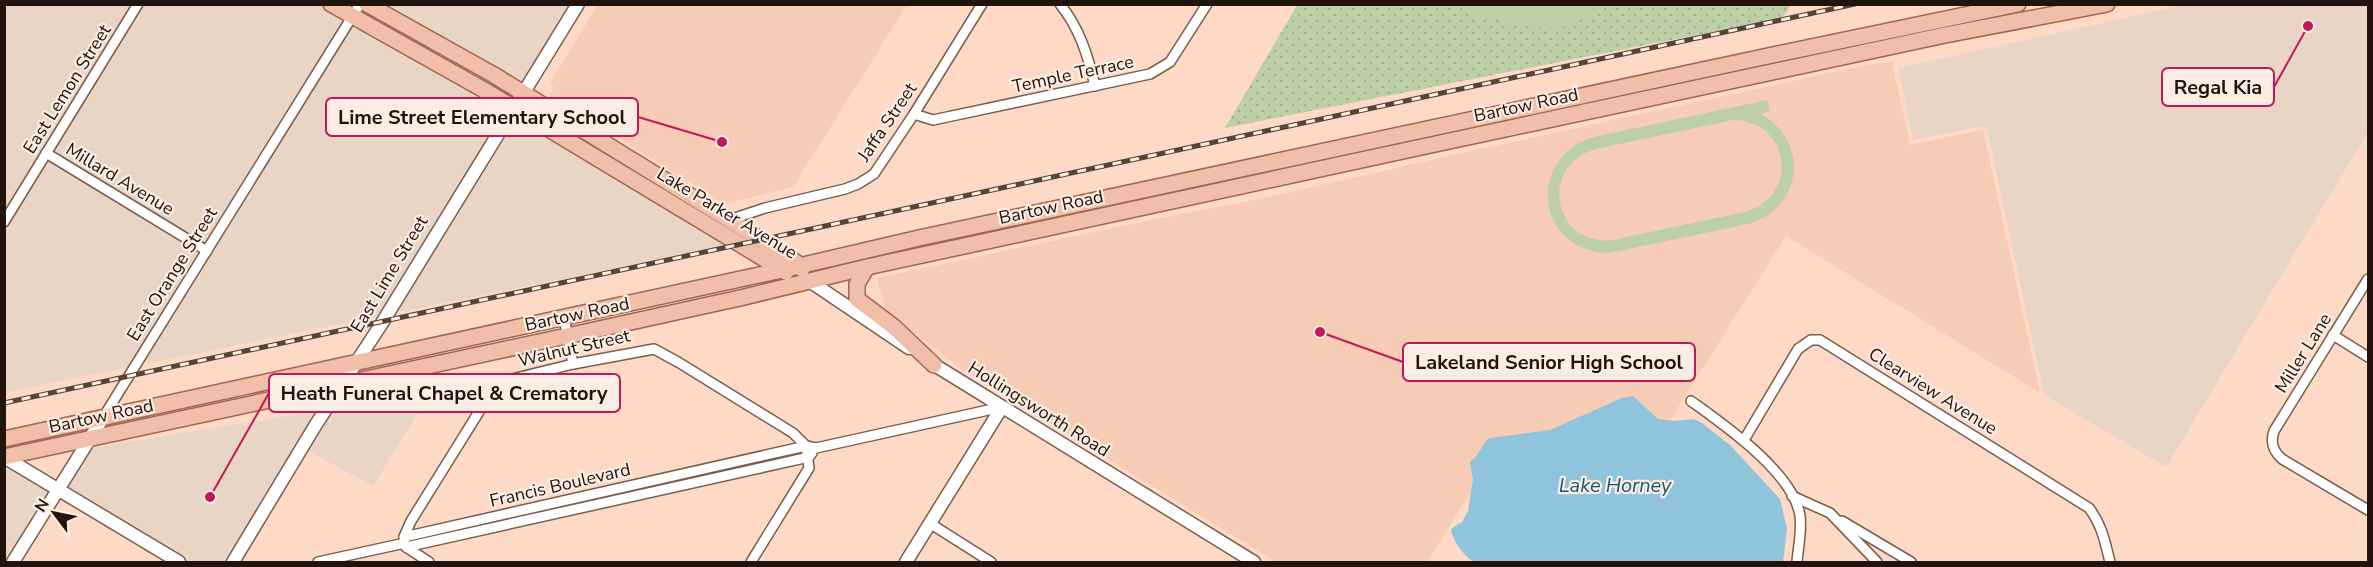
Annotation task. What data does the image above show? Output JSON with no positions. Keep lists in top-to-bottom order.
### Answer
{
  "streets": {
    "main road": ["Bartow Road", "Lake Parker Avenue"],
    "street": [
      "Temple Terrace",
      "East Lemon Street",
      "Jaffa Street",
      "Millard Avenue",
      "East Orange Street",
      "East Lime Street",
      "Walnut Street",
      "Miller Lane",
      "Clearview Avenue",
      "Hollingsworth Road",
      "Francis Boulevard"
    ]
  },
  "crossings": [
    ["Temple Terrace", "Jaffa Street"],
    ["East Lemon Street", "Millard Avenue"],
    ["Bartow Road", "Lake Parker Avenue"],
    ["Bartow Road", "East Orange Street"],
    ["Bartow Road", "East Lime Street"],
    ["Bartow Road", "Hollingsworth Road"],
    ["Jaffa Street", "Lake Parker Avenue"],
    ["Millard Avenue", "East Orange Street"],
    ["Lake Parker Avenue", "East Orange Street"],
    ["Lake Parker Avenue", "East Lime Street"],
    ["Lake Parker Avenue", "Hollingsworth Road"],
    ["Walnut Street", "Francis Boulevard"],
    ["Hollingsworth Road", "Francis Boulevard"]
  ],
  "water": ["Lake Horney"],
  "places": [
    "Regal Kia",
    "Lime Street Elementary School",
    "Lakeland Senior High School",
    "Heath Funeral Chapel & Crematory"
  ],
  "north": "top left"
}
